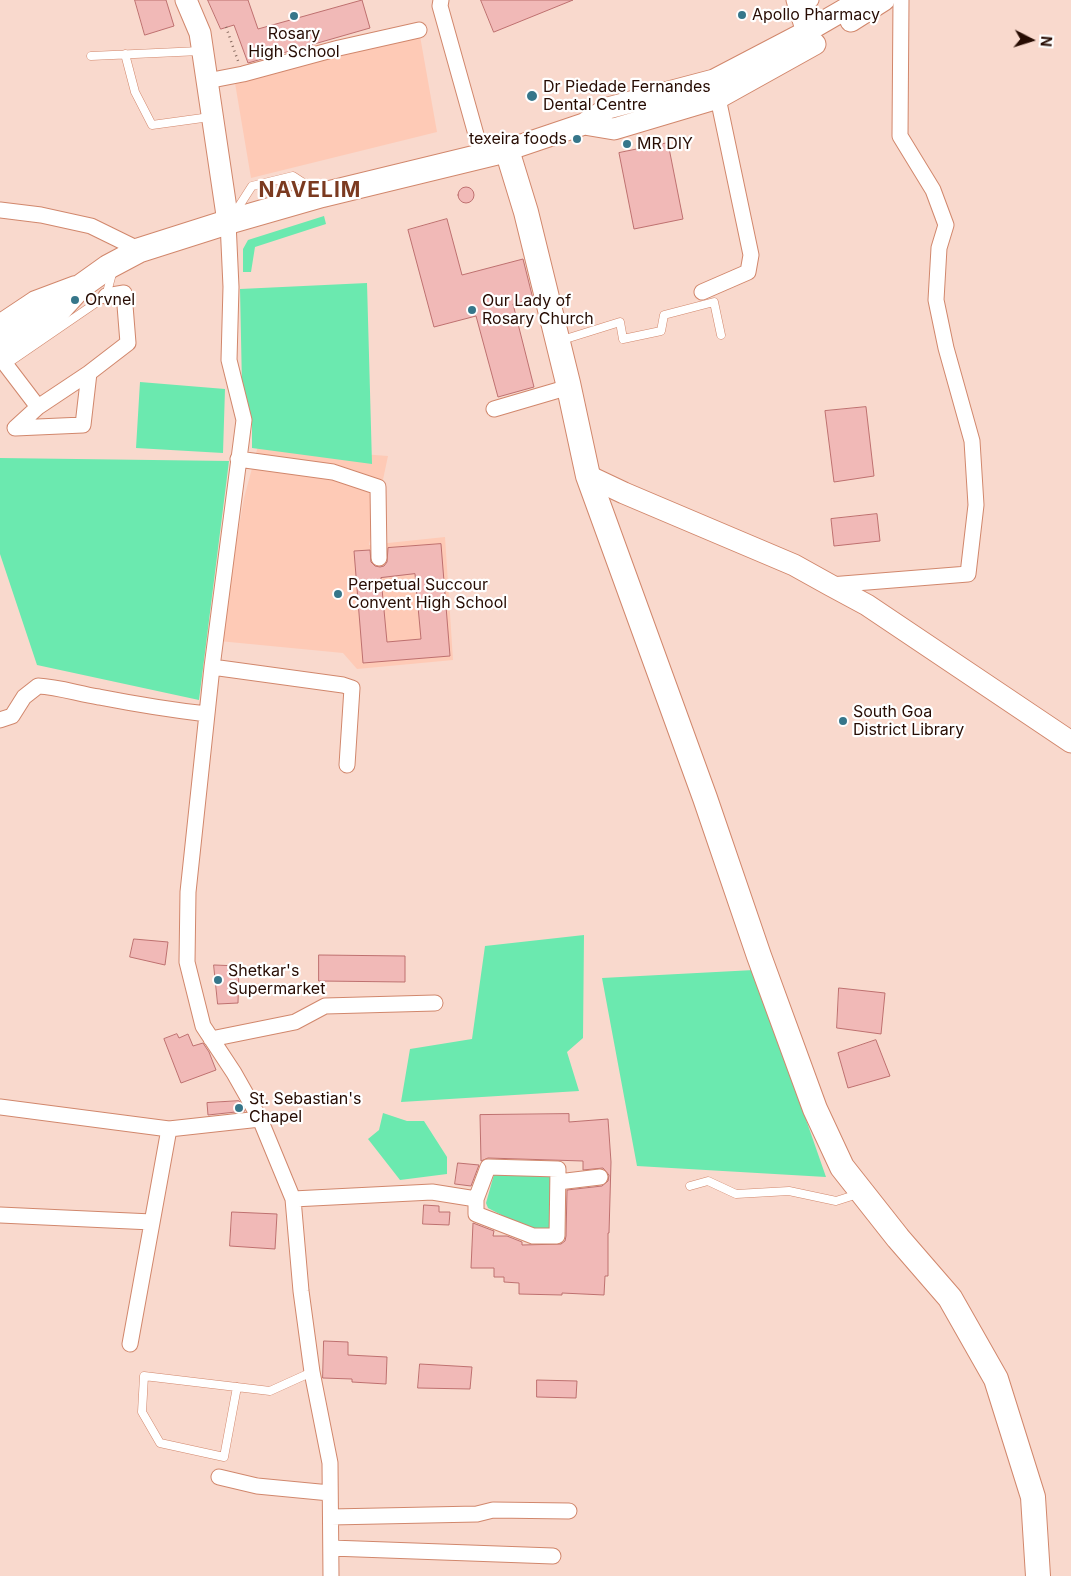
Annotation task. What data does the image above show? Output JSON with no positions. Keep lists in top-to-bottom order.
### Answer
{
  "districts": ["NAVELIM"],
  "places": [
    "Apollo Pharmacy",
    "Rosary High School",
    "Dr Piedade Fernandes Dental Centre",
    "texeira foods",
    "MR DIY",
    "Orvnel",
    "Our Lady of Rosary Church",
    "Perpetual Succour Convent High School",
    "South Goa District Library",
    "Shetkar's Supermarket",
    "St. Sebastian's Chapel"
  ],
  "north": "right"
}
